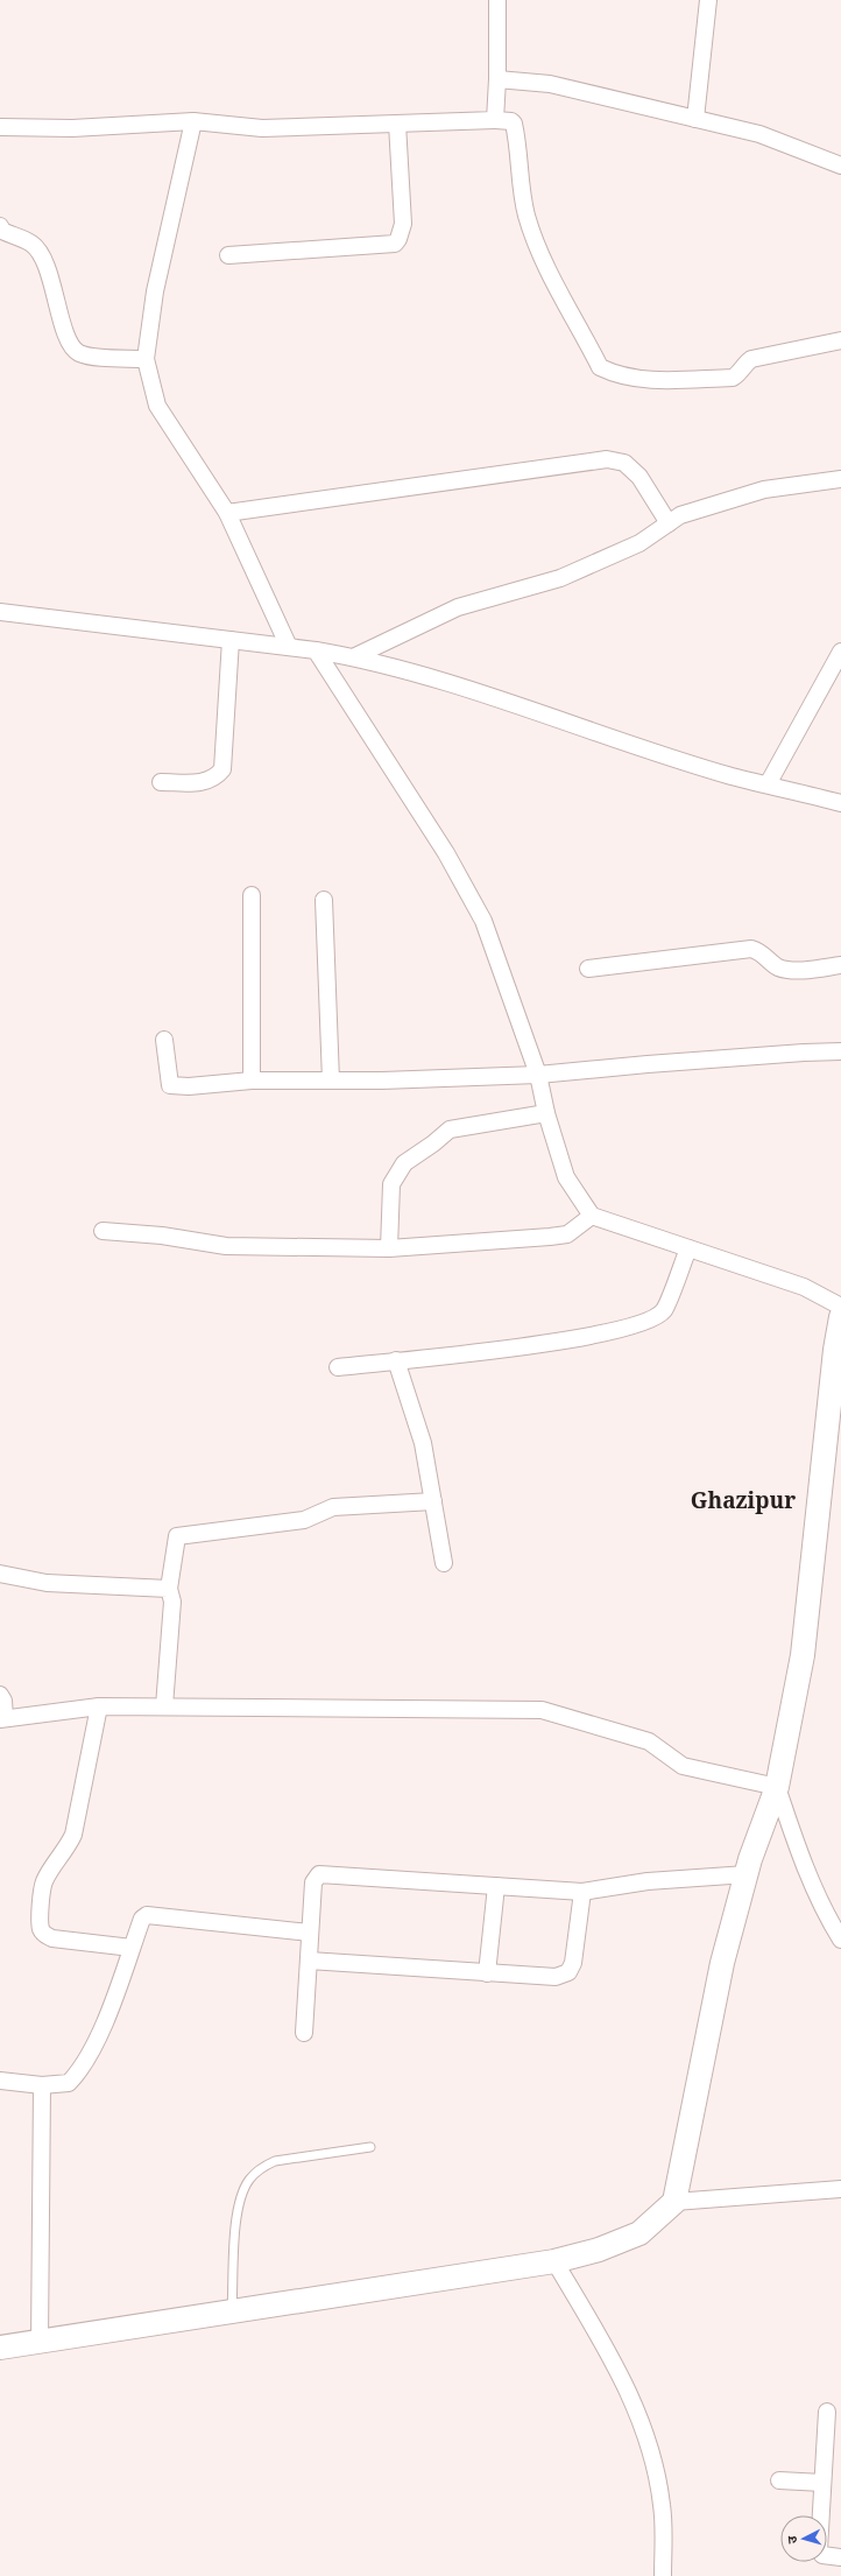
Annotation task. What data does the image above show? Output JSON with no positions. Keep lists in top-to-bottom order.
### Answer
{
  "districts": ["Ghazipur"],
  "north": "left"
}
